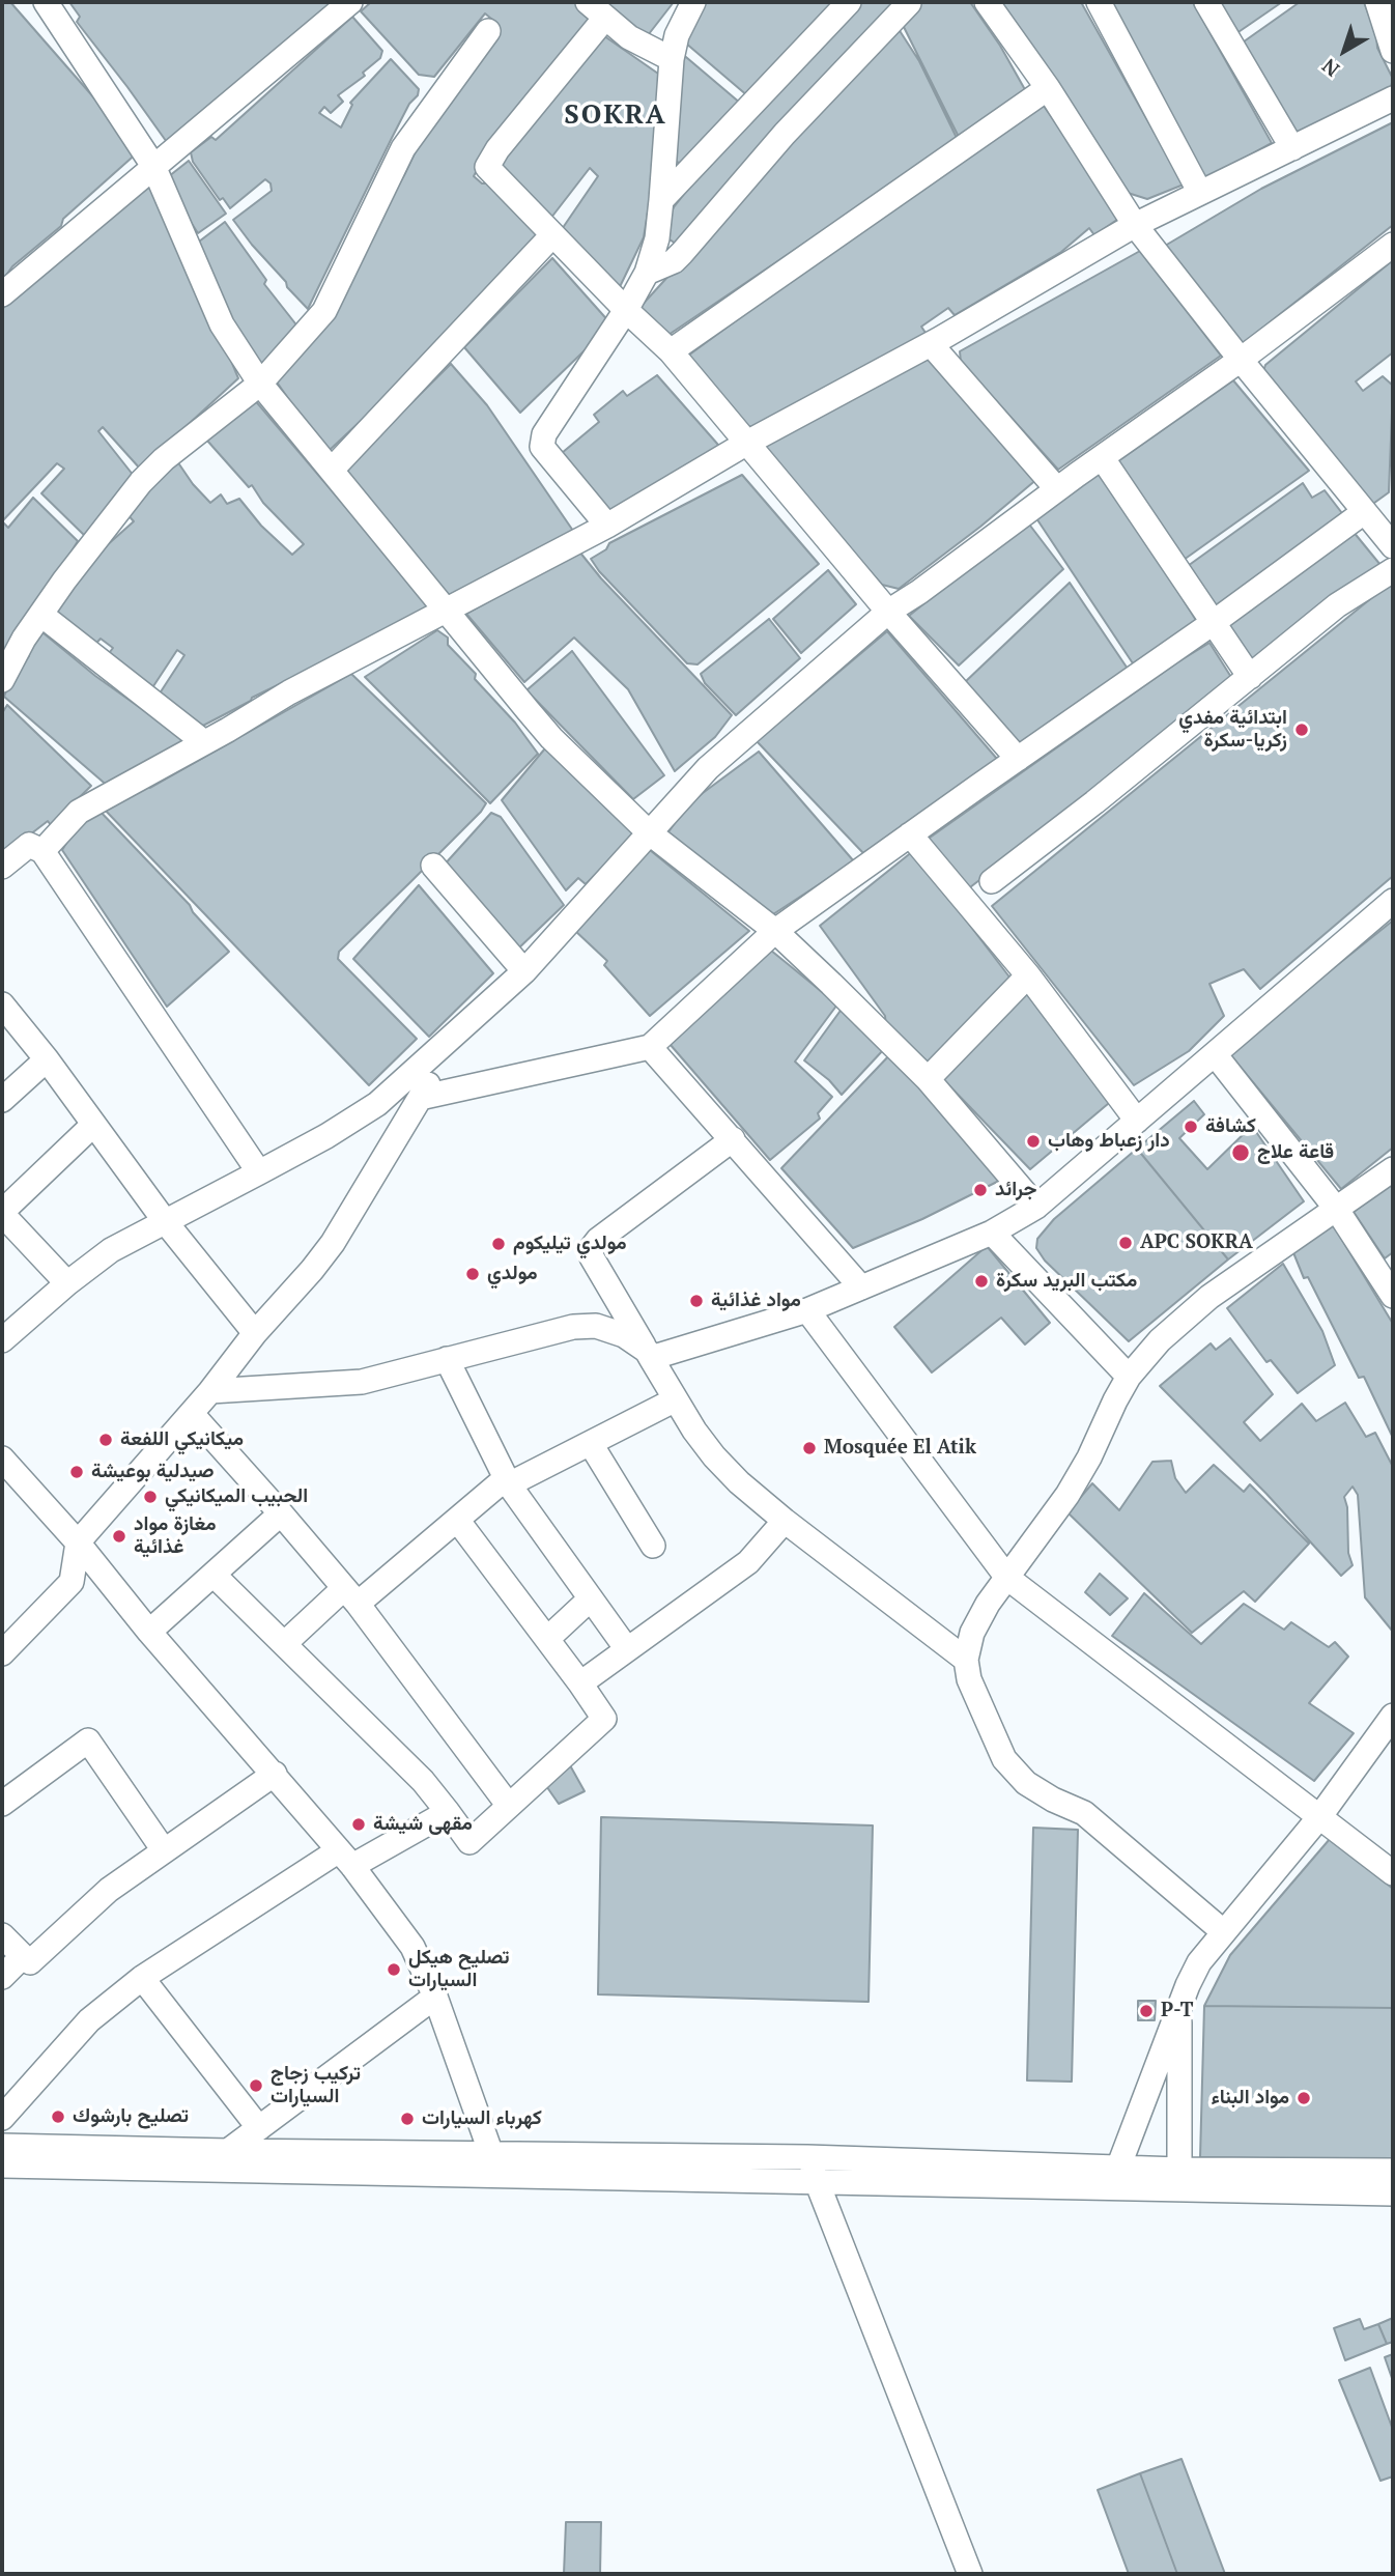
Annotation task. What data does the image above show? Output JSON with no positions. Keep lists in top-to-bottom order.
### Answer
{
  "districts": ["SOKRA"],
  "places": [
    "ابتدائية مفدي زكريا-سكرة",
    "كشافة",
    "دار زعباط وهاب",
    "قاعة علاج",
    "جرائد",
    "APC SOKRA",
    "مولدي تيليكوم",
    "مولدي",
    "مكتب البريد سكرة",
    "مواد غذائية",
    "ميكانيكي اللفعة",
    "Mosquée El Atik",
    "صيدلية بوعيشة",
    "الحبيب الميكانيكي",
    "مغازة مواد غذائية",
    "مقهى شيشة",
    "تصليح هيكل السيارات",
    "P-T",
    "تركيب زجاج السيارات",
    "مواد البناء",
    "تصليح بارشوك",
    "كهرباء السيارات"
  ],
  "north": "bottom left"
}
